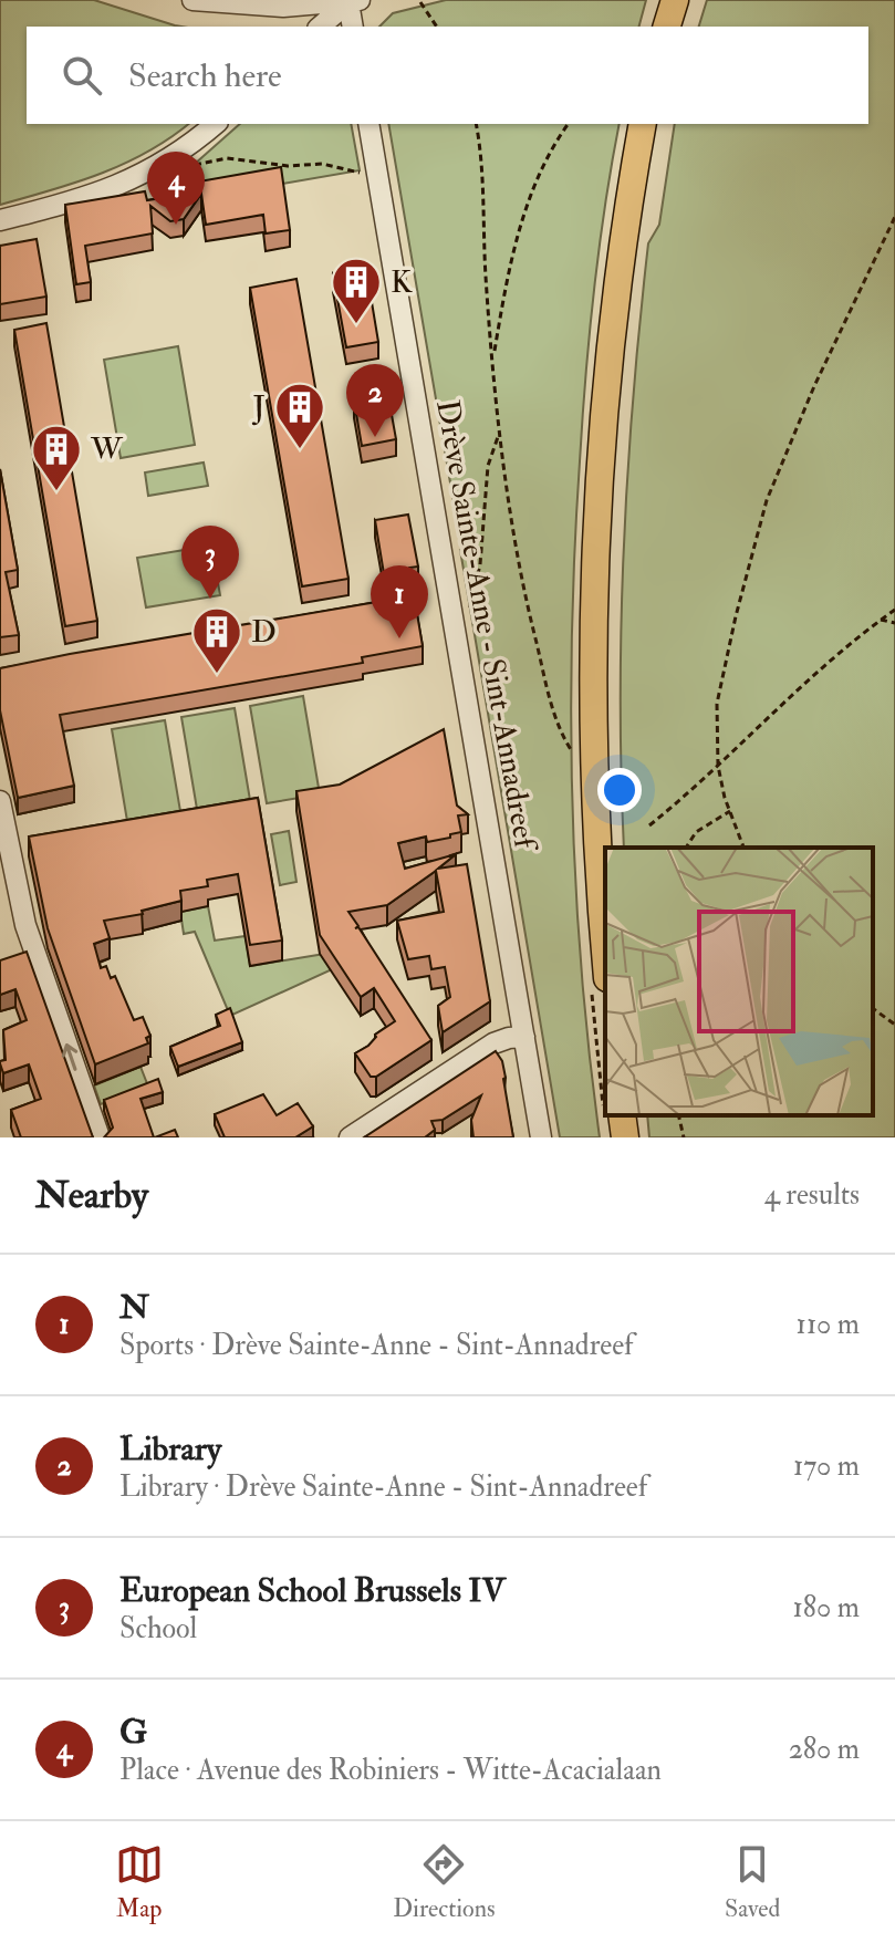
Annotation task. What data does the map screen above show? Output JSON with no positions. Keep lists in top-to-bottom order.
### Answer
{
  "streets": {
    "street": ["Drève Sainte-Anne - Sint-Annadreef"]
  },
  "places": {
    "building": [
      "K",
      "J",
      "W",
      "D"
    ]
  },
  "page": {
    "search": "Search here",
    "pins": [
      "4",
      "2",
      "3",
      "1"
    ],
    "heading": ["Nearby", "4 results"],
    "list": [
      {
        "mark": "1",
        "name": "N",
        "note": "Sports · Drève Sainte-Anne - Sint-Annadreef",
        "value": "110 m"
      },
      {
        "mark": "2",
        "name": "Library",
        "note": "Library · Drève Sainte-Anne - Sint-Annadreef",
        "value": "170 m"
      },
      {
        "mark": "3",
        "name": "European School Brussels IV",
        "note": "School",
        "value": "180 m"
      },
      {
        "mark": "4",
        "name": "G",
        "note": "Place · Avenue des Robiniers - Witte-Acacialaan",
        "value": "280 m"
      }
    ],
    "nav": ["Map", "Directions", "Saved"]
  }
}
